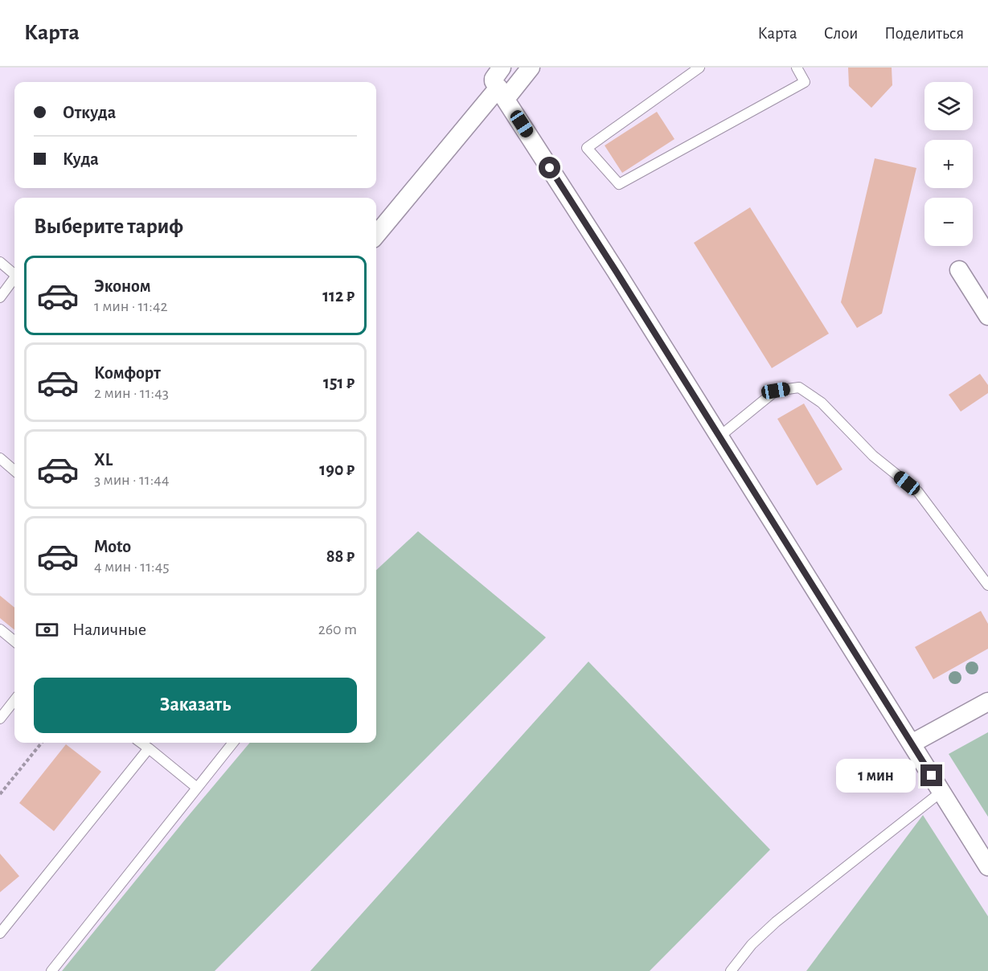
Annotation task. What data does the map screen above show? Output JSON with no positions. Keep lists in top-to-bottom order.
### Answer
{
  "page": {
    "header": "Карта",
    "nav": ["Карта", "Слои", "Поделиться"],
    "map_buttons": ["+", "−"],
    "banner": ["Откуда", "Куда"],
    "heading": "Выберите тариф",
    "list": [
      {
        "name": "Эконом",
        "note": "1 мин · 11:42",
        "value": "112 ₽"
      },
      {
        "name": "Комфорт",
        "note": "2 мин · 11:43",
        "value": "151 ₽"
      },
      {
        "name": "XL",
        "note": "3 мин · 11:44",
        "value": "190 ₽"
      },
      {
        "name": "Moto",
        "note": "4 мин · 11:45",
        "value": "88 ₽"
      }
    ],
    "pay": ["Наличные", "260 m"],
    "buttons": "Заказать",
    "bubble": "1 мин"
  }
}
